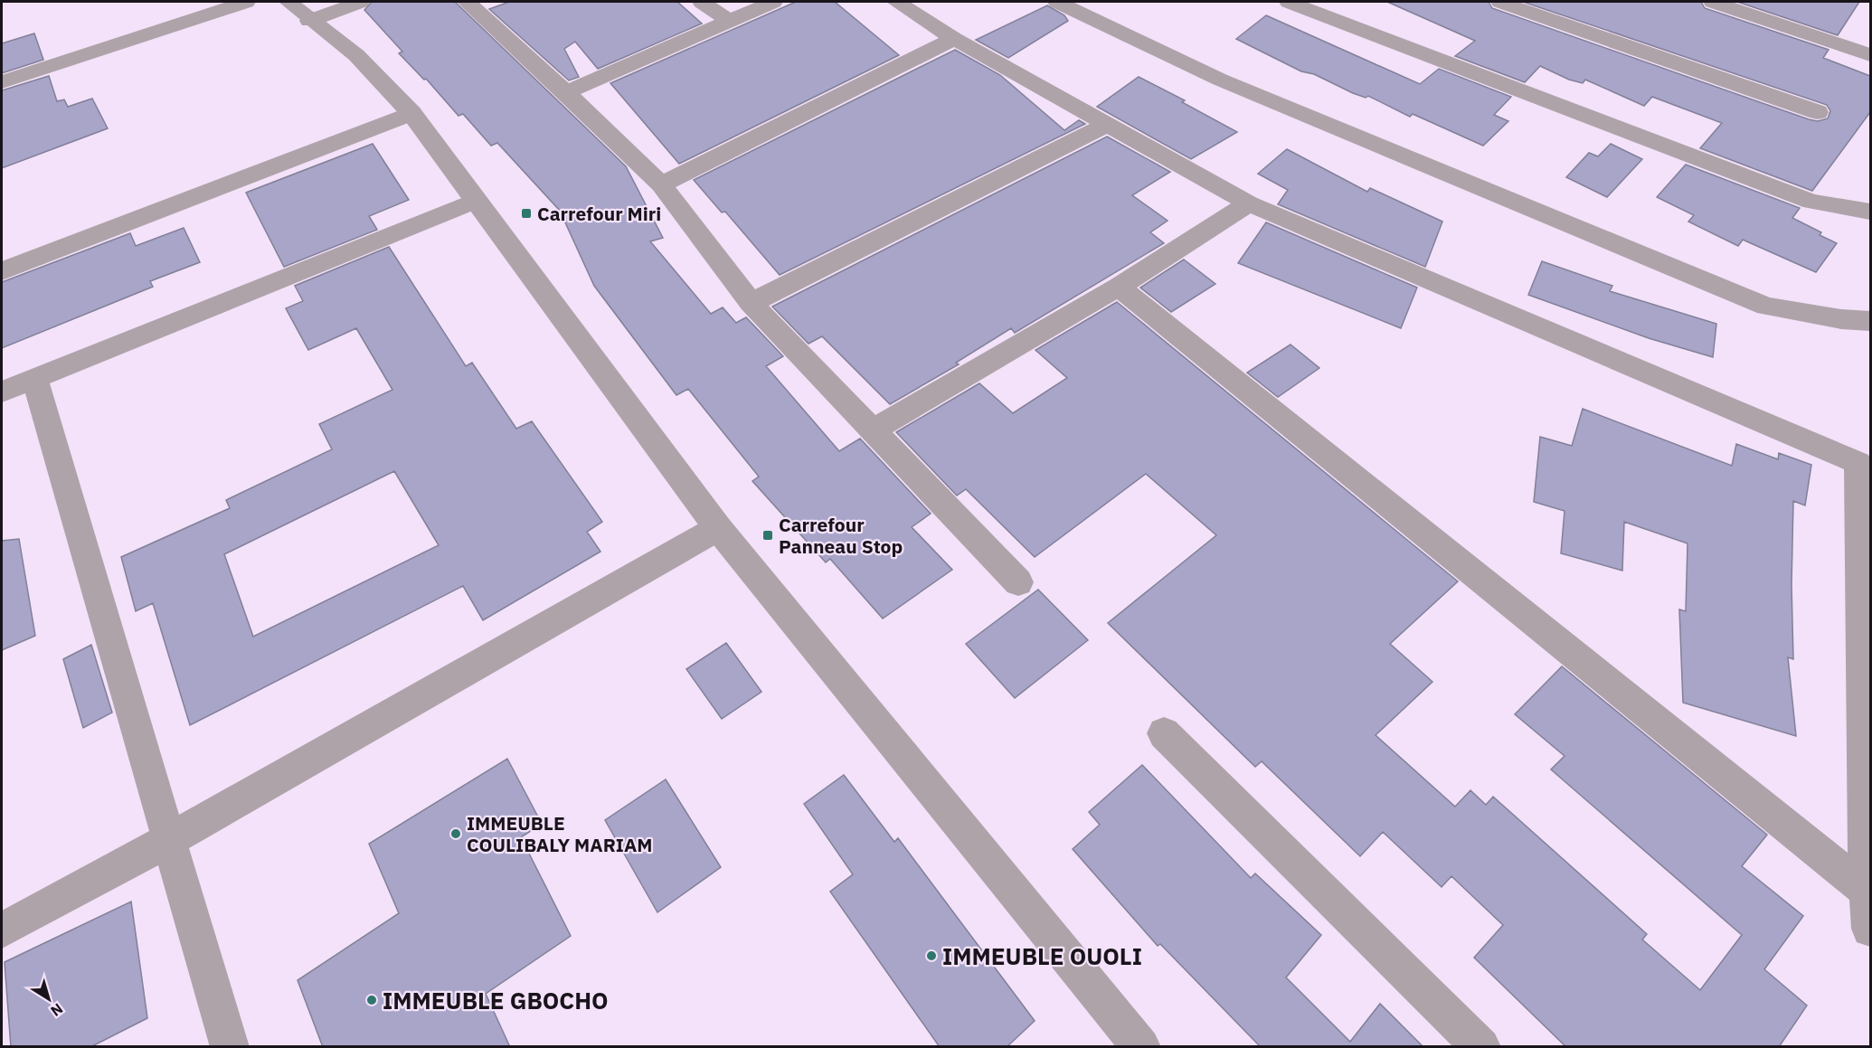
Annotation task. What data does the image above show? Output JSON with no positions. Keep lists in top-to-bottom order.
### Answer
{
  "places": {
    "transit": ["Carrefour Miri", "Carrefour Panneau Stop"],
    "other": ["IMMEUBLE COULIBALY MARIAM", "IMMEUBLE OUOLI", "IMMEUBLE GBOCHO"]
  },
  "north": "bottom right"
}
